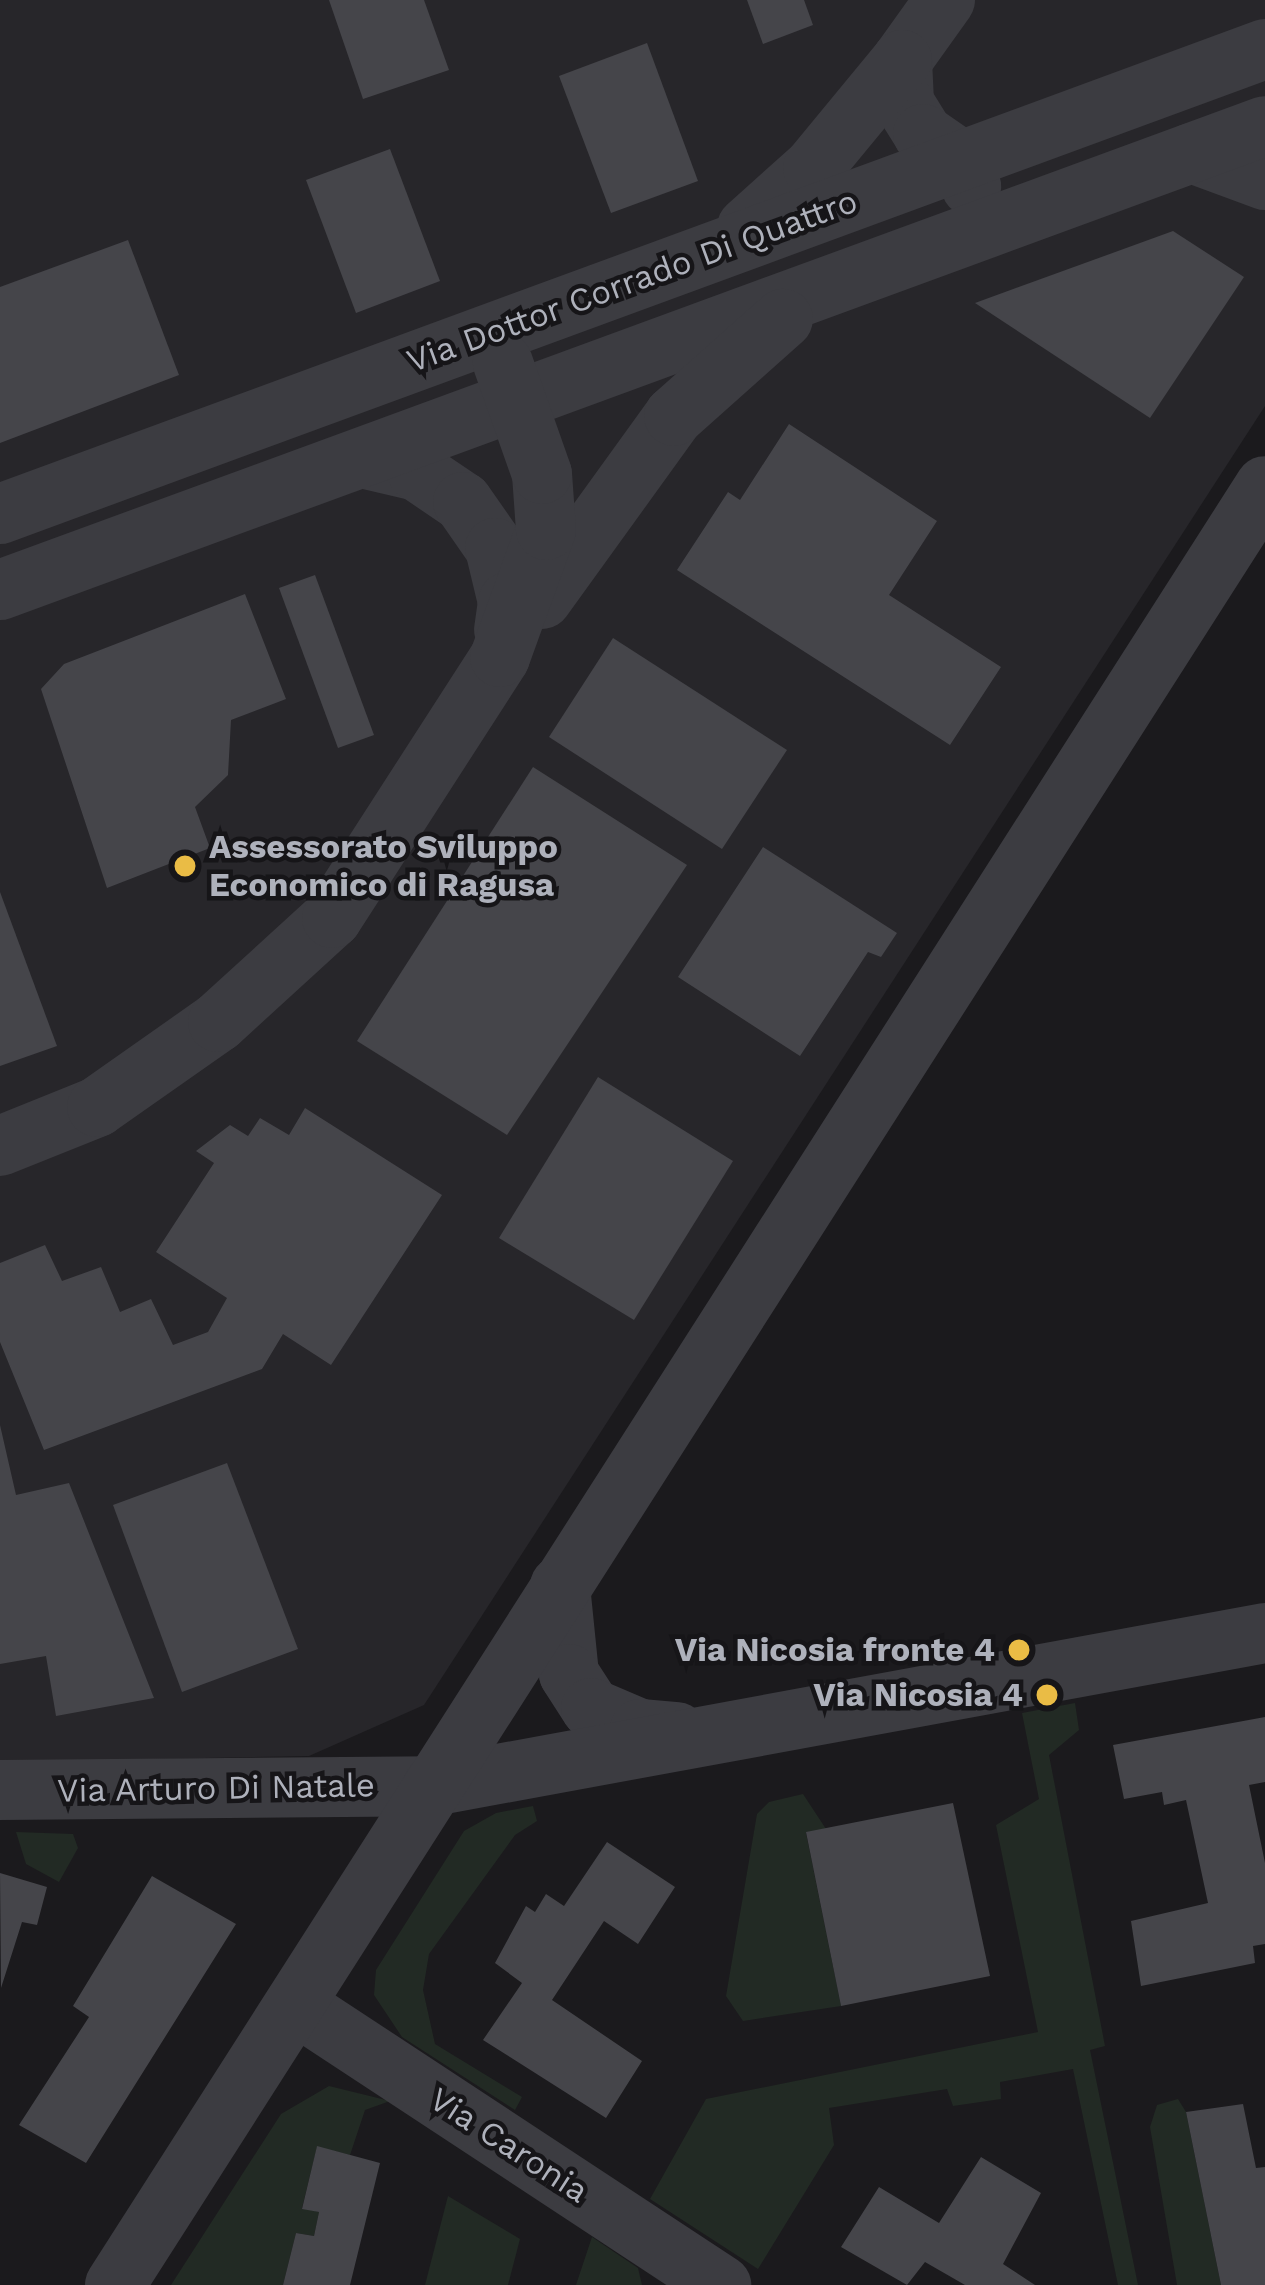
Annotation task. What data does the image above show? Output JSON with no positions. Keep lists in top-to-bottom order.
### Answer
{
  "streets": {
    "street": ["Via Dottor Corrado Di Quattro", "Via Arturo Di Natale", "Via Caronia"]
  },
  "places": ["Assessorato Sviluppo Economico di Ragusa", "Via Nicosia fronte 4", "Via Nicosia 4"]
}
